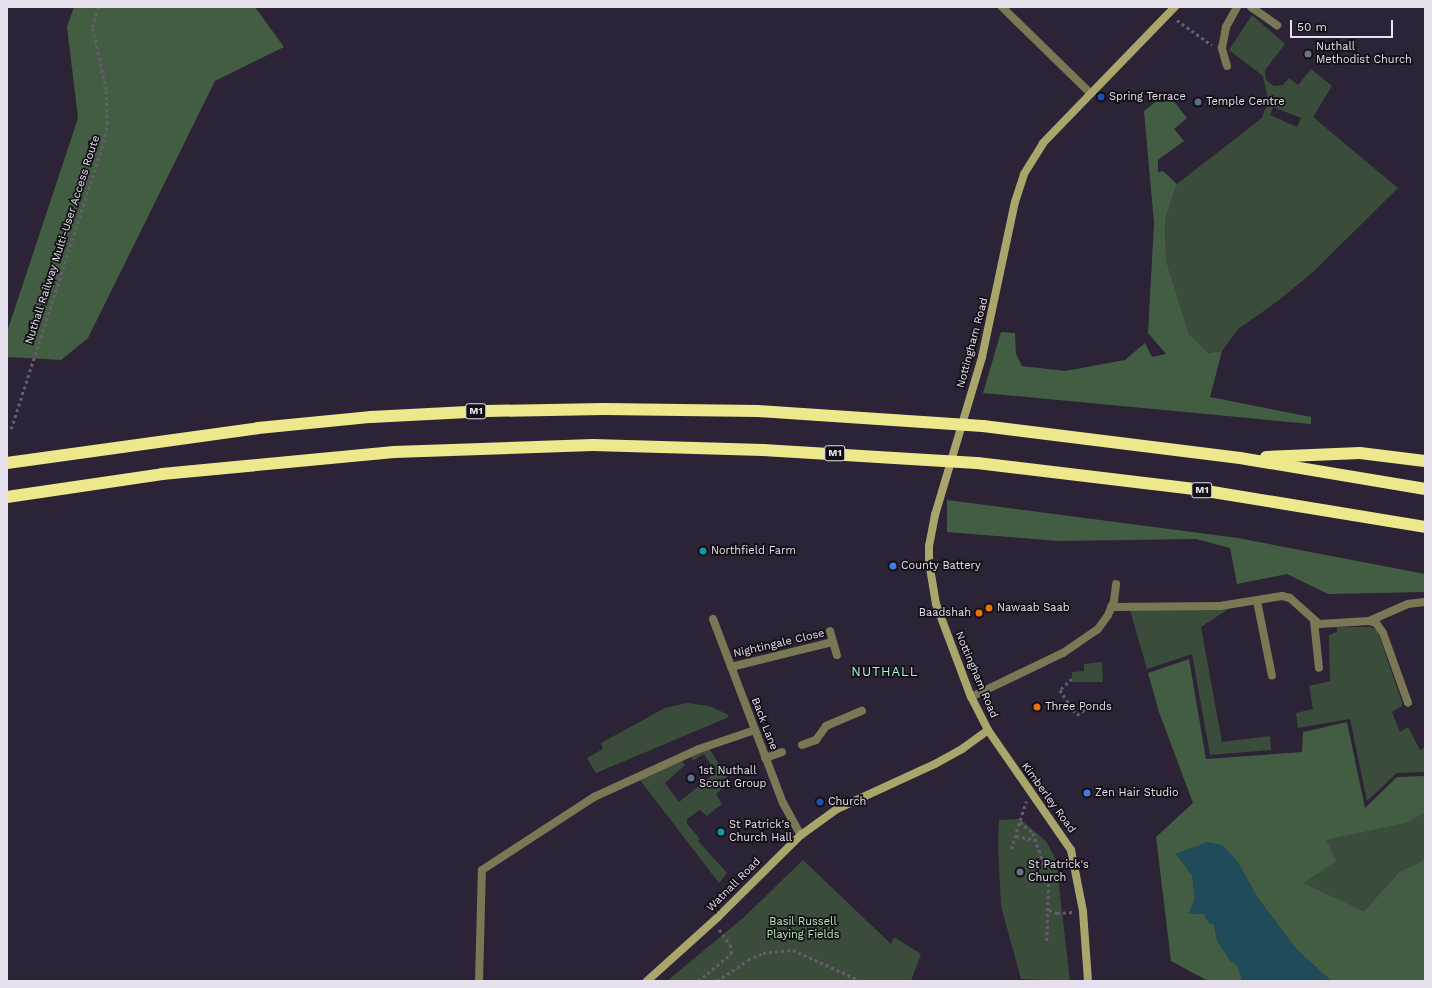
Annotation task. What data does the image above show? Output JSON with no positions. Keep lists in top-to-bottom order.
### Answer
{
  "streets": {
    "highway": ["M1"],
    "main road": ["Nottingham Road", "Kimberley Road", "Watnall Road"],
    "street": ["Nightingale Close", "Back Lane"],
    "path": ["Nuthall Railway Multi-User Access Route"]
  },
  "crossings": [
    ["Nottingham Road", "Kimberley Road"],
    ["Nottingham Road", "Watnall Road"],
    ["Nightingale Close", "Back Lane"],
    ["Back Lane", "Watnall Road"],
    ["Kimberley Road", "Watnall Road"]
  ],
  "districts": ["NUTHALL"],
  "parks": ["Basil Russell Playing Fields"],
  "places": [
    "Nuthall Methodist Church",
    "Spring Terrace",
    "Temple Centre",
    "Northfield Farm",
    "County Battery",
    "Nawaab Saab",
    "Baadshah",
    "Three Ponds",
    "1st Nuthall Scout Group",
    "Zen Hair Studio",
    "Church",
    "St Patrick's Church Hall",
    "St Patrick's Church"
  ],
  "scale_bar": "50 m"
}
